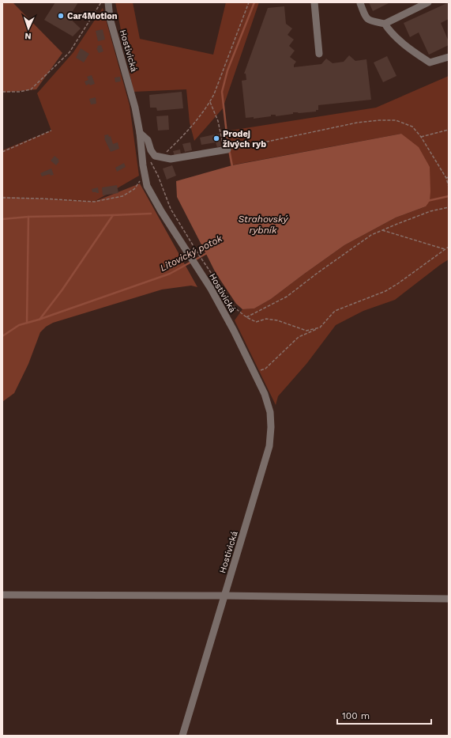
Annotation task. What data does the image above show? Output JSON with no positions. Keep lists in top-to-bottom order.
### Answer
{
  "streets": {
    "street": ["Hostivická"]
  },
  "water": ["Strahovský rybník", "Litovický potok"],
  "places": ["Car4Motion", "Prodej živých ryb"],
  "scale_bar": "100 m",
  "north": "bottom"
}
